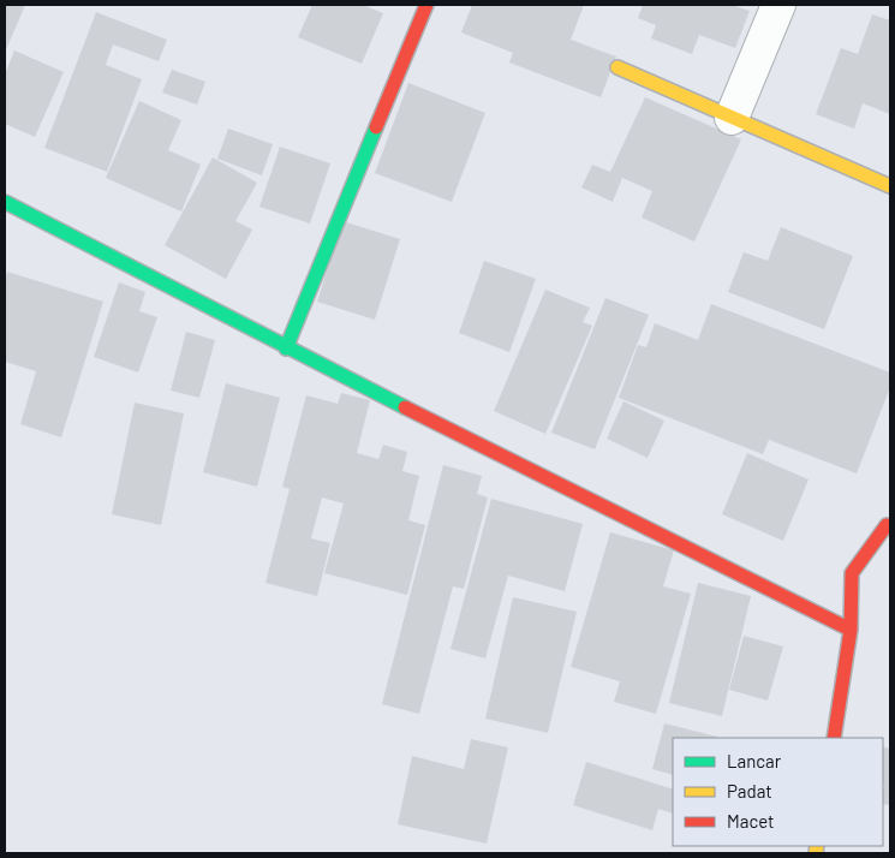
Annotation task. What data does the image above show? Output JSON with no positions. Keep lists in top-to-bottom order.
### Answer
{
  "legend": ["Lancar", "Padat", "Macet"]
}
